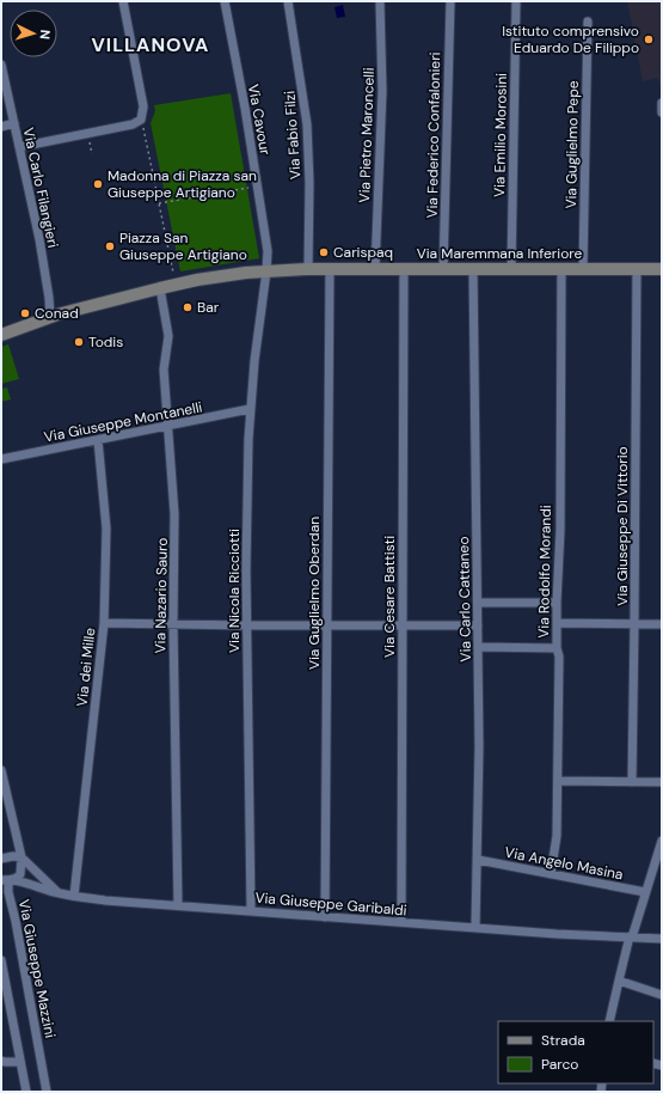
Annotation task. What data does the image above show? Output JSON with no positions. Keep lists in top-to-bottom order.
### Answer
{
  "streets": {
    "main road": ["Via Maremmana Inferiore"],
    "street": [
      "Via Cavour",
      "Via Fabio Filzi",
      "Via Pietro Maroncelli",
      "Via Federico Confalonieri",
      "Via Emilio Morosini",
      "Via Guglielmo Pepe",
      "Via Carlo Filangieri",
      "Via Giuseppe Montanelli",
      "Via Giuseppe Di Vittorio",
      "Via Rodolfo Morandi",
      "Via Nicola Ricciotti",
      "Via Guglielmo Oberdan",
      "Via Nazario Sauro",
      "Via Cesare Battisti",
      "Via Carlo Cattaneo",
      "Via dei Mille",
      "Via Angelo Masina",
      "Via Giuseppe Garibaldi",
      "Via Giuseppe Mazzini"
    ]
  },
  "crossings": [
    ["Via Cavour", "Via Maremmana Inferiore"],
    ["Via Cavour", "Via Nicola Ricciotti"],
    ["Via Fabio Filzi", "Via Maremmana Inferiore"],
    ["Via Pietro Maroncelli", "Via Maremmana Inferiore"],
    ["Via Federico Confalonieri", "Via Maremmana Inferiore"],
    ["Via Emilio Morosini", "Via Maremmana Inferiore"],
    ["Via Guglielmo Pepe", "Via Maremmana Inferiore"],
    ["Via Carlo Filangieri", "Via Maremmana Inferiore"],
    ["Via Maremmana Inferiore", "Via Giuseppe Di Vittorio"],
    ["Via Maremmana Inferiore", "Via Rodolfo Morandi"],
    ["Via Maremmana Inferiore", "Via Nicola Ricciotti"],
    ["Via Maremmana Inferiore", "Via Guglielmo Oberdan"],
    ["Via Maremmana Inferiore", "Via Nazario Sauro"],
    ["Via Maremmana Inferiore", "Via Cesare Battisti"],
    ["Via Maremmana Inferiore", "Via Carlo Cattaneo"],
    ["Via Giuseppe Montanelli", "Via Nicola Ricciotti"],
    ["Via Giuseppe Montanelli", "Via Nazario Sauro"],
    ["Via Giuseppe Montanelli", "Via dei Mille"],
    ["Via Rodolfo Morandi", "Via Angelo Masina"],
    ["Via Nicola Ricciotti", "Via Giuseppe Garibaldi"],
    ["Via Guglielmo Oberdan", "Via Giuseppe Garibaldi"],
    ["Via Nazario Sauro", "Via Giuseppe Garibaldi"],
    ["Via Cesare Battisti", "Via Giuseppe Garibaldi"],
    ["Via Carlo Cattaneo", "Via Angelo Masina"],
    ["Via Carlo Cattaneo", "Via Giuseppe Garibaldi"],
    ["Via dei Mille", "Via Giuseppe Garibaldi"],
    ["Via Giuseppe Garibaldi", "Via Giuseppe Mazzini"]
  ],
  "districts": ["VILLANOVA"],
  "places": [
    "Istituto comprensivo Eduardo De Filippo",
    "Madonna di Piazza san Giuseppe Artigiano",
    "Piazza San Giuseppe Artigiano",
    "Carispaq",
    "Bar",
    "Conad",
    "Todis"
  ],
  "legend": ["Strada", "Parco"],
  "north": "right"
}
